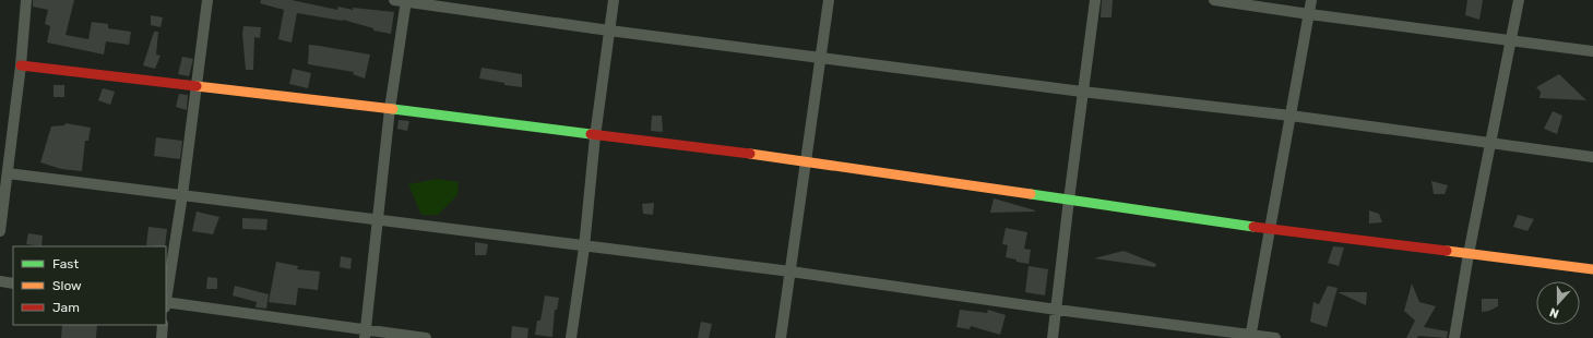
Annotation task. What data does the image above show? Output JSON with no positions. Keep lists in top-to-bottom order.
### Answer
{
  "legend": ["Fast", "Slow", "Jam"],
  "north": "bottom"
}
